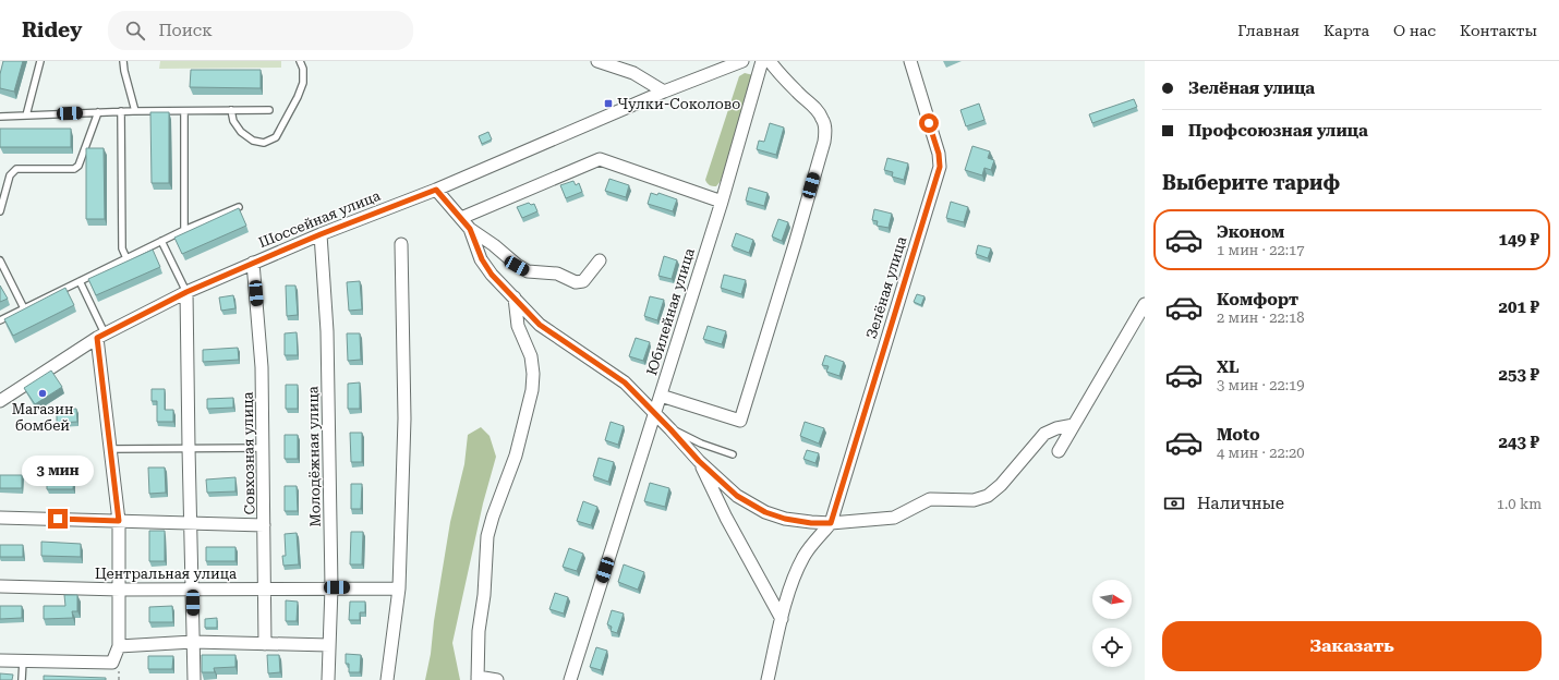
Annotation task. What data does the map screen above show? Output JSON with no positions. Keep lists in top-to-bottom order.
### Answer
{
  "streets": {
    "street": [
      "Шоссейная улица",
      "Зелёная улица",
      "Юбилейная улица",
      "Совхозная улица",
      "Молодёжная улица",
      "Центральная улица"
    ]
  },
  "crossings": [
    ["Шоссейная улица", "Совхозная улица"],
    ["Шоссейная улица", "Молодёжная улица"],
    ["Совхозная улица", "Центральная улица"],
    ["Молодёжная улица", "Центральная улица"]
  ],
  "places": {
    "transit": ["Чулки-Соколово"],
    "other": ["Магазин бомбей"]
  },
  "north": "right",
  "page": {
    "header": "Ridey",
    "search": "Поиск",
    "nav": [
      "Главная",
      "Карта",
      "О нас",
      "Контакты"
    ],
    "banner": ["Зелёная улица", "Профсоюзная улица"],
    "heading": "Выберите тариф",
    "list": [
      {
        "name": "Эконом",
        "note": "1 мин · 22:17",
        "value": "149 ₽"
      },
      {
        "name": "Комфорт",
        "note": "2 мин · 22:18",
        "value": "201 ₽"
      },
      {
        "name": "XL",
        "note": "3 мин · 22:19",
        "value": "253 ₽"
      },
      {
        "name": "Moto",
        "note": "4 мин · 22:20",
        "value": "243 ₽"
      }
    ],
    "bubble": "3 мин",
    "pay": ["Наличные", "1.0 km"],
    "buttons": "Заказать"
  }
}
